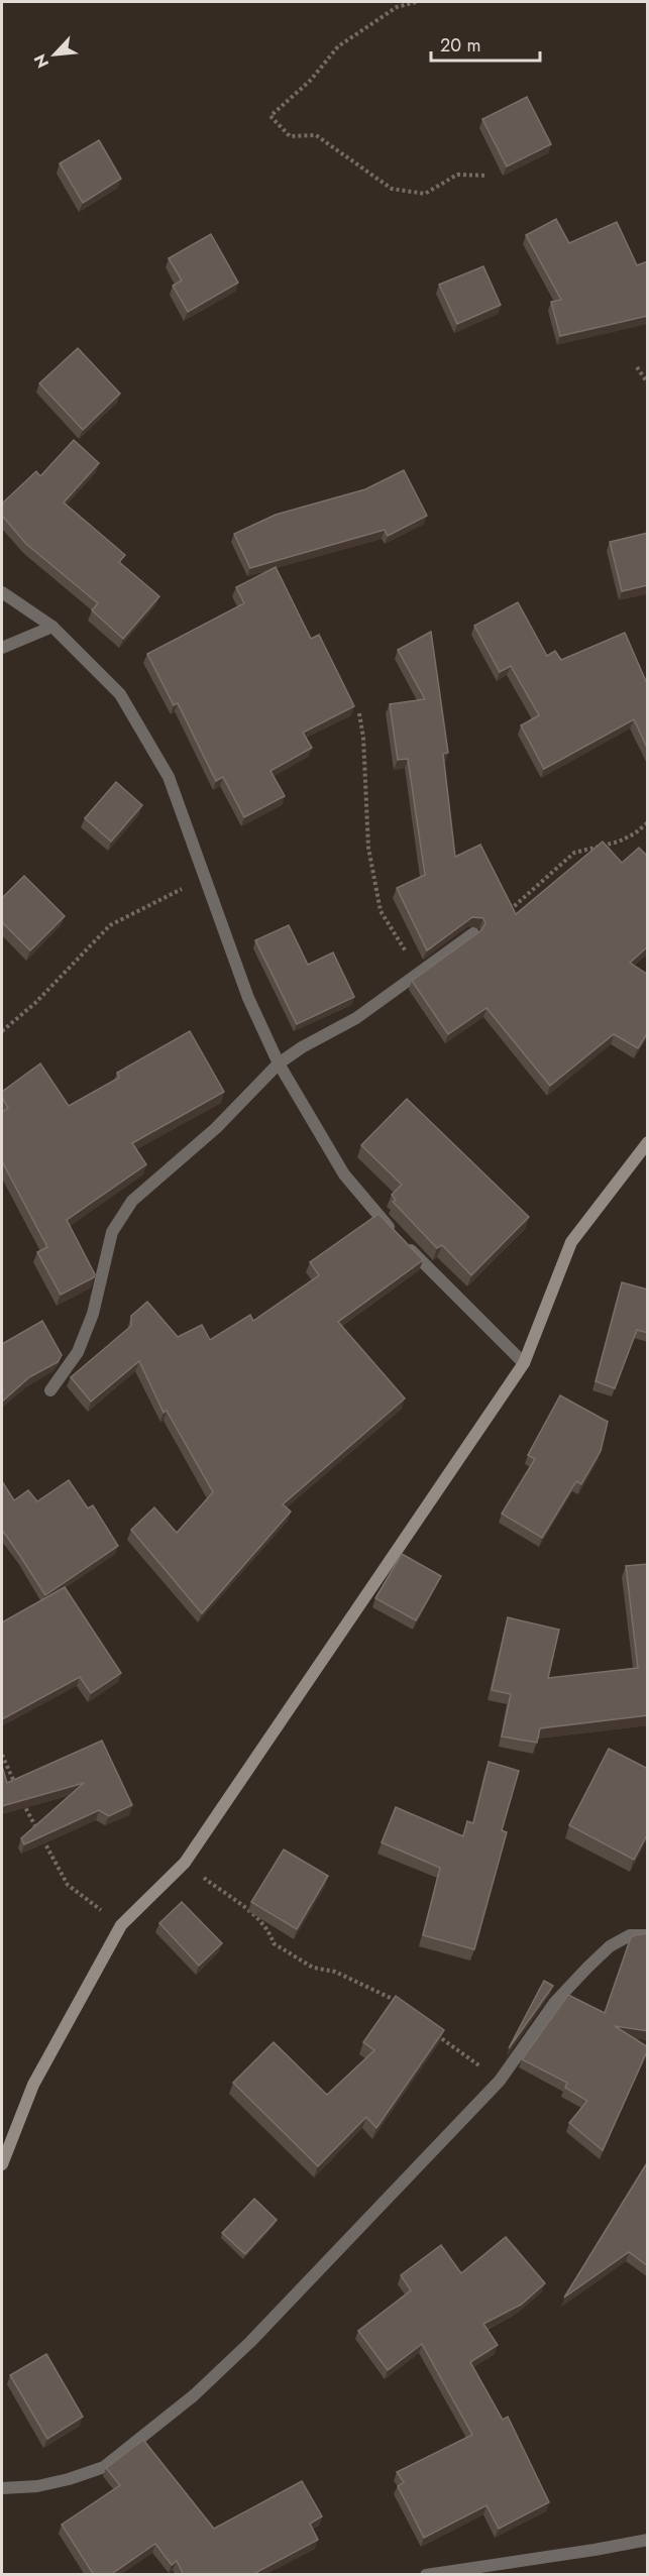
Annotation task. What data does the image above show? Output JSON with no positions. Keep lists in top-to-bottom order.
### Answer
{
  "scale_bar": "20 m",
  "north": "bottom left"
}
